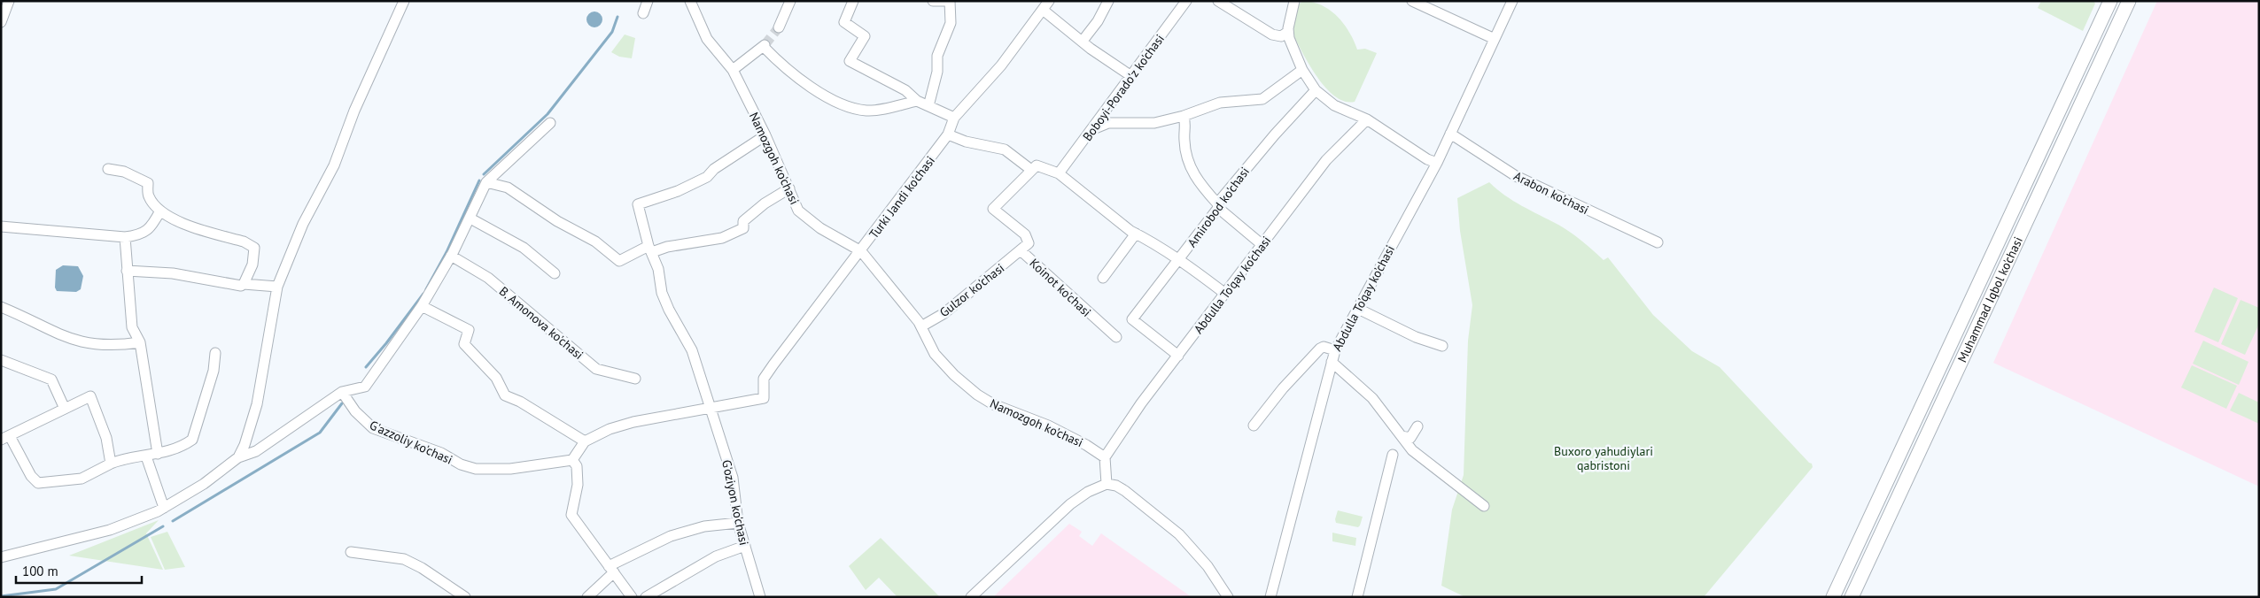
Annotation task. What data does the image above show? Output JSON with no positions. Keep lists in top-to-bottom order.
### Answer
{
  "streets": {
    "main road": ["Muhammad Iqbol ko'chasi"],
    "street": [
      "Boboyi-Porado'z ko'chasi",
      "Namozgoh ko'chasi",
      "Arabon ko'chasi",
      "Turki Jandi ko'chasi",
      "Amirobod ko'chasi",
      "Abdulla To'qay ko'chasi",
      "Koinot ko'chasi",
      "Gulzor ko'chasi",
      "Abdulla To’qay ko’chasi",
      "B. Amonova ko'chasi",
      "G'azzoliy ko'chasi",
      "G'oziyon ko'chasi"
    ]
  },
  "crossings": [
    ["Namozgoh ko'chasi", "Turki Jandi ko'chasi"],
    ["Namozgoh ko'chasi", "Abdulla To'qay ko'chasi"],
    ["Namozgoh ko'chasi", "Gulzor ko'chasi"],
    ["Namozgoh ko'chasi", "G'oziyon ko'chasi"],
    ["Arabon ko'chasi", "Abdulla To’qay ko’chasi"],
    ["Turki Jandi ko'chasi", "G'oziyon ko'chasi"],
    ["Amirobod ko'chasi", "Abdulla To'qay ko'chasi"],
    ["Koinot ko'chasi", "Gulzor ko'chasi"]
  ],
  "parks": ["Buxoro yahudiylari qabristoni"],
  "scale_bar": "100 m"
}
